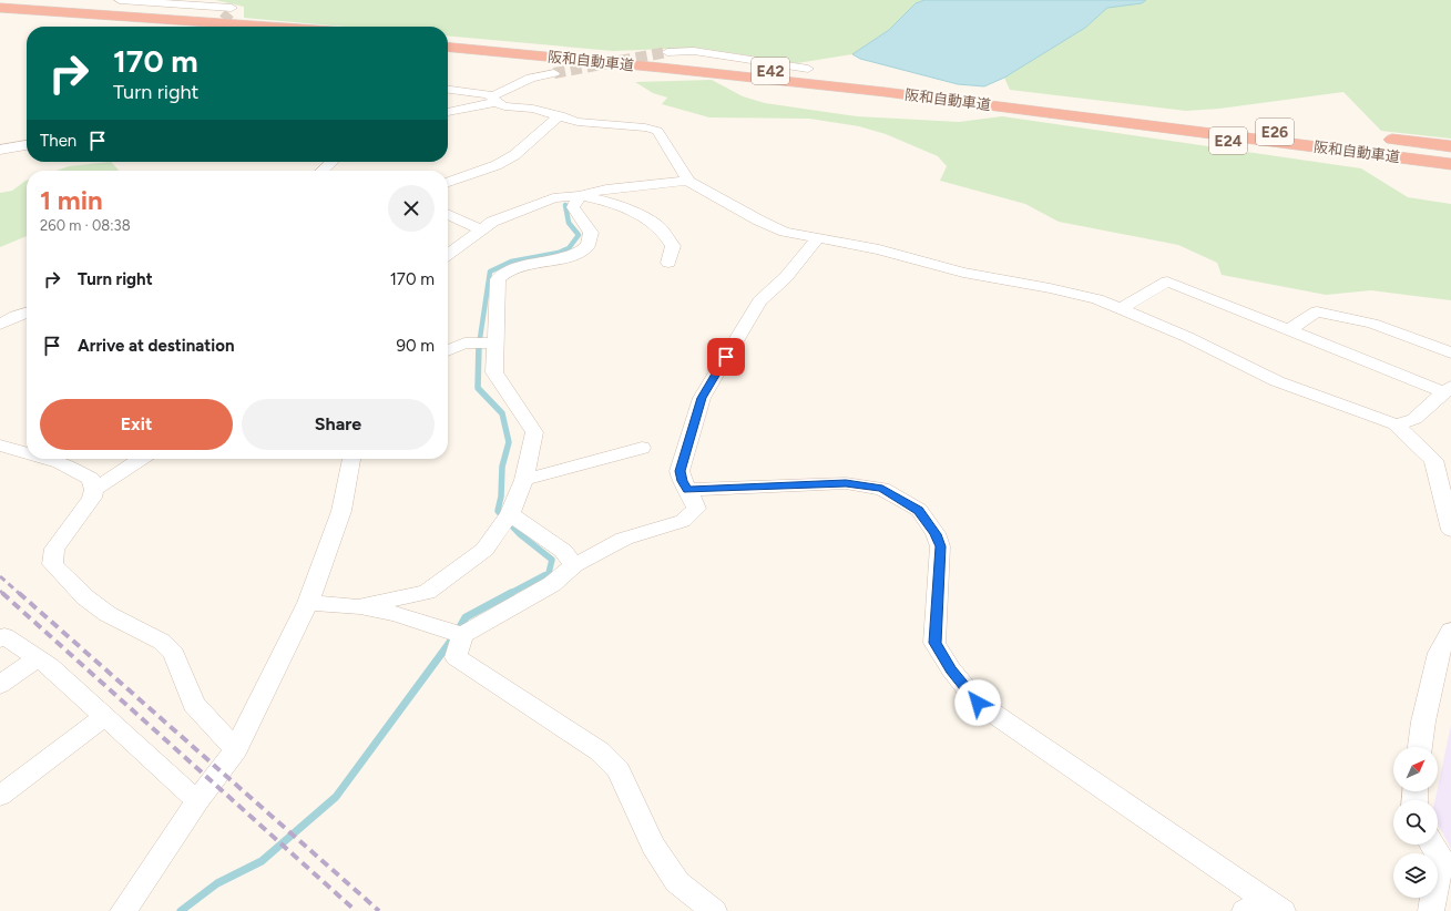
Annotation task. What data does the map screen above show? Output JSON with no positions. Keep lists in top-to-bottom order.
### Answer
{
  "streets": {
    "highway": [
      "阪和自動車道",
      "E42",
      "E26",
      "E24"
    ]
  },
  "crossings": [
    ["阪和自動車道", "E24"]
  ],
  "north": "top right",
  "page": {
    "turn": ["170 m", "Turn right"],
    "then": "Then",
    "heading": ["1 min", "260 m · 08:38"],
    "list": [
      {
        "name": "Turn right",
        "value": "170 m"
      },
      {
        "name": "Arrive at destination",
        "value": "90 m"
      }
    ],
    "buttons": ["Exit", "Share"]
  }
}
